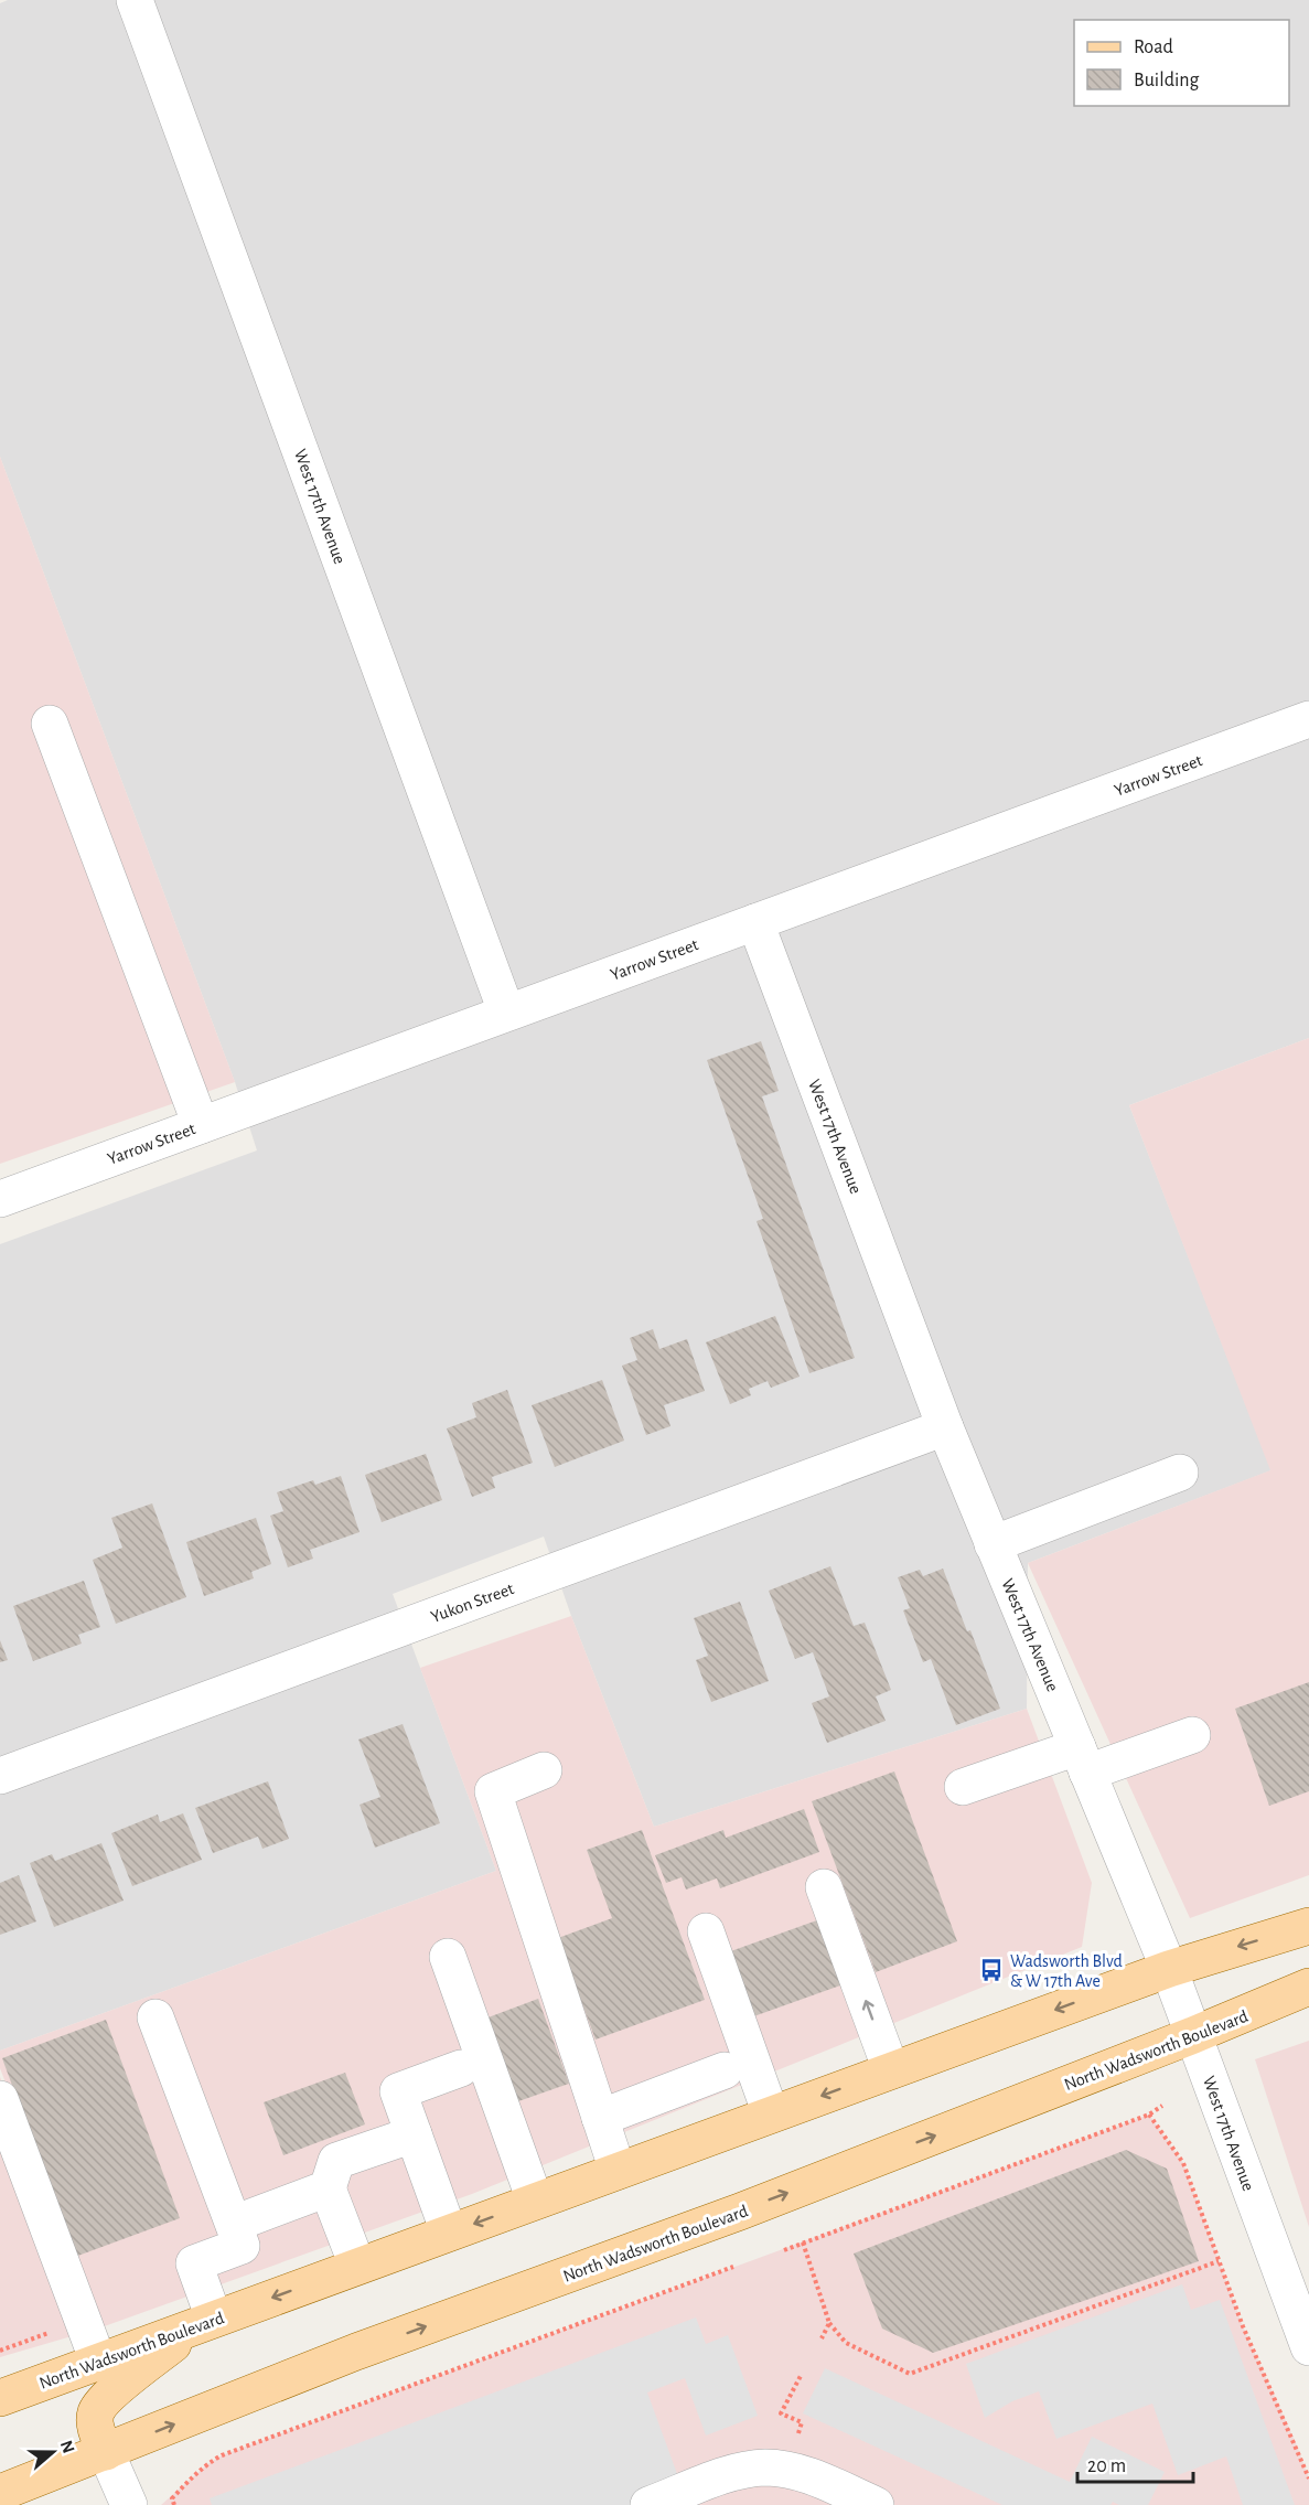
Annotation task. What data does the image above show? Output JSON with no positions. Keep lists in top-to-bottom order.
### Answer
{
  "streets": {
    "main road": ["North Wadsworth Boulevard"],
    "street": ["West 17th Avenue", "Yarrow Street", "Yukon Street"]
  },
  "crossings": [
    ["West 17th Avenue", "Yarrow Street"],
    ["West 17th Avenue", "Yukon Street"],
    ["West 17th Avenue", "North Wadsworth Boulevard"]
  ],
  "places": {
    "bus stop": ["Wadsworth Blvd & W 17th Ave"]
  },
  "legend": ["Road", "Building"],
  "scale_bar": "20 m",
  "north": "right"
}
